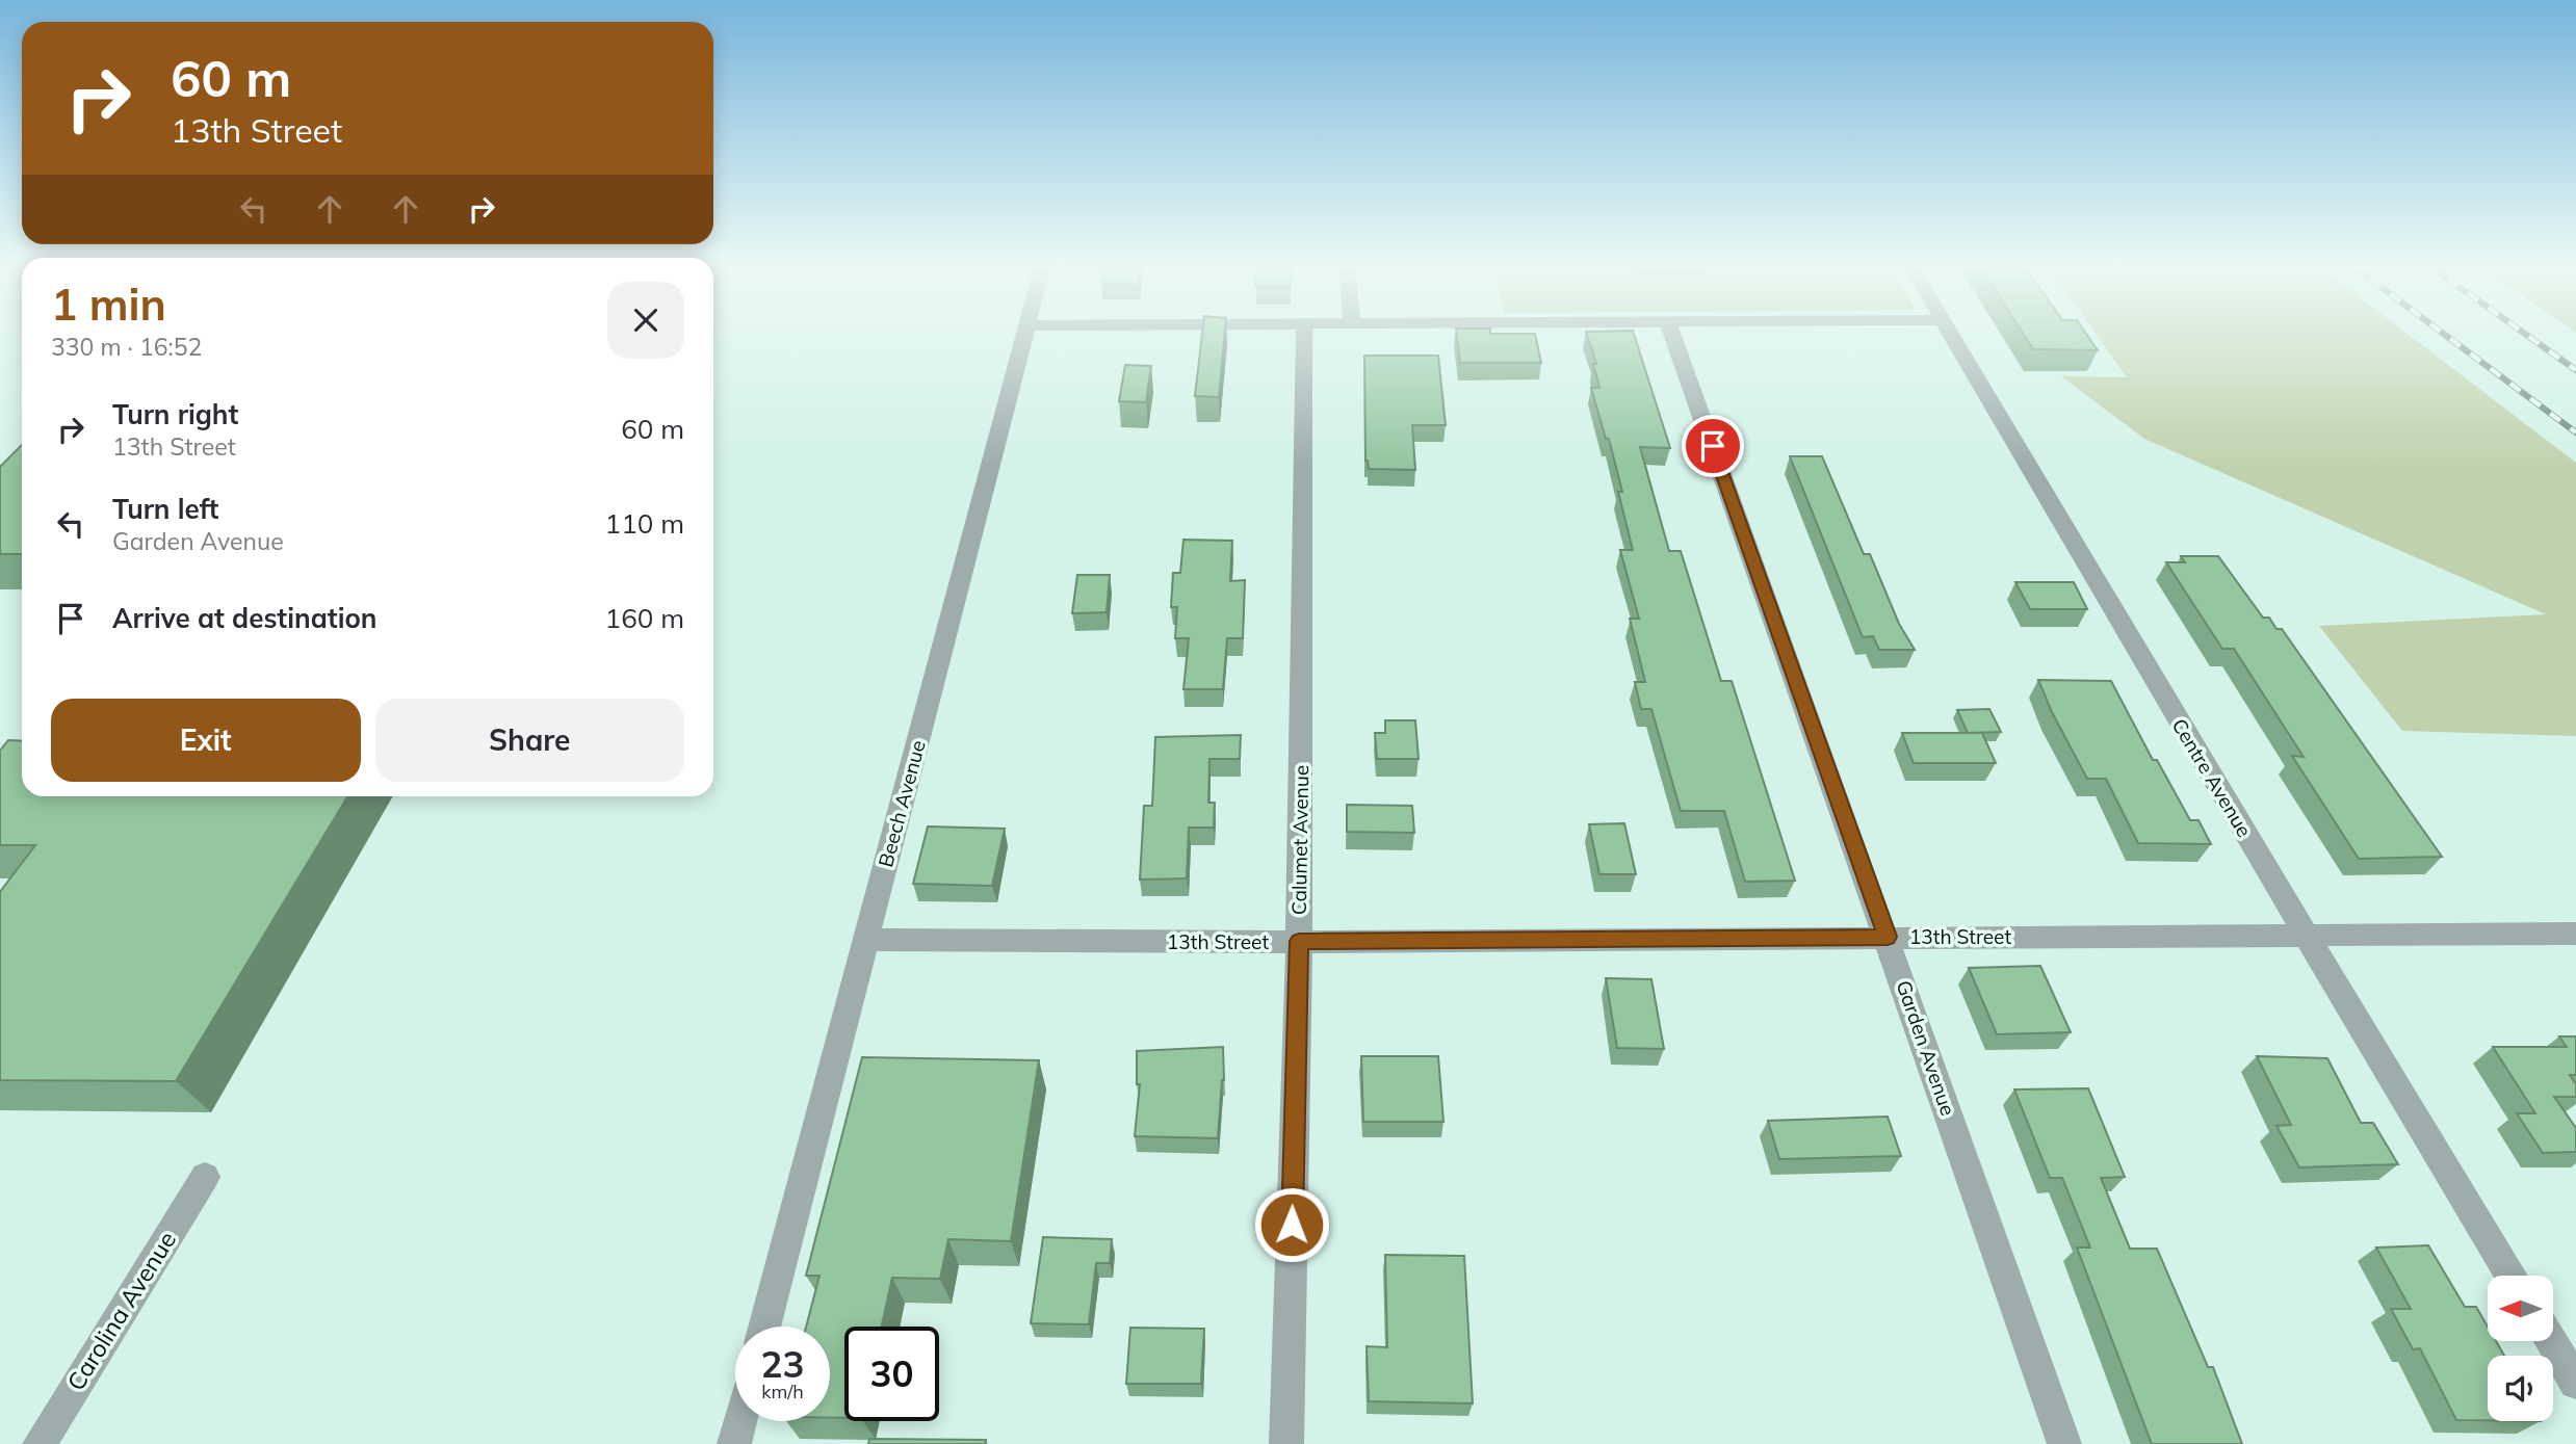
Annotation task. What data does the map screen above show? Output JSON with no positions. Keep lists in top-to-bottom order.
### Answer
{
  "streets": {
    "street": [
      "Centre Avenue",
      "Beech Avenue",
      "Calumet Avenue",
      "13th Street",
      "Garden Avenue",
      "Carolina Avenue"
    ]
  },
  "crossings": [
    ["Centre Avenue", "13th Street"],
    ["Beech Avenue", "13th Street"],
    ["Calumet Avenue", "13th Street"],
    ["13th Street", "Garden Avenue"]
  ],
  "north": "left",
  "page": {
    "turn": ["60 m", "13th Street"],
    "heading": ["1 min", "330 m · 16:52"],
    "list": [
      {
        "name": "Turn right",
        "note": "13th Street",
        "value": "60 m"
      },
      {
        "name": "Turn left",
        "note": "Garden Avenue",
        "value": "110 m"
      },
      {
        "name": "Arrive at destination",
        "value": "160 m"
      }
    ],
    "buttons": ["Exit", "Share"],
    "speed": "23 km/h",
    "limit": "30"
  }
}
